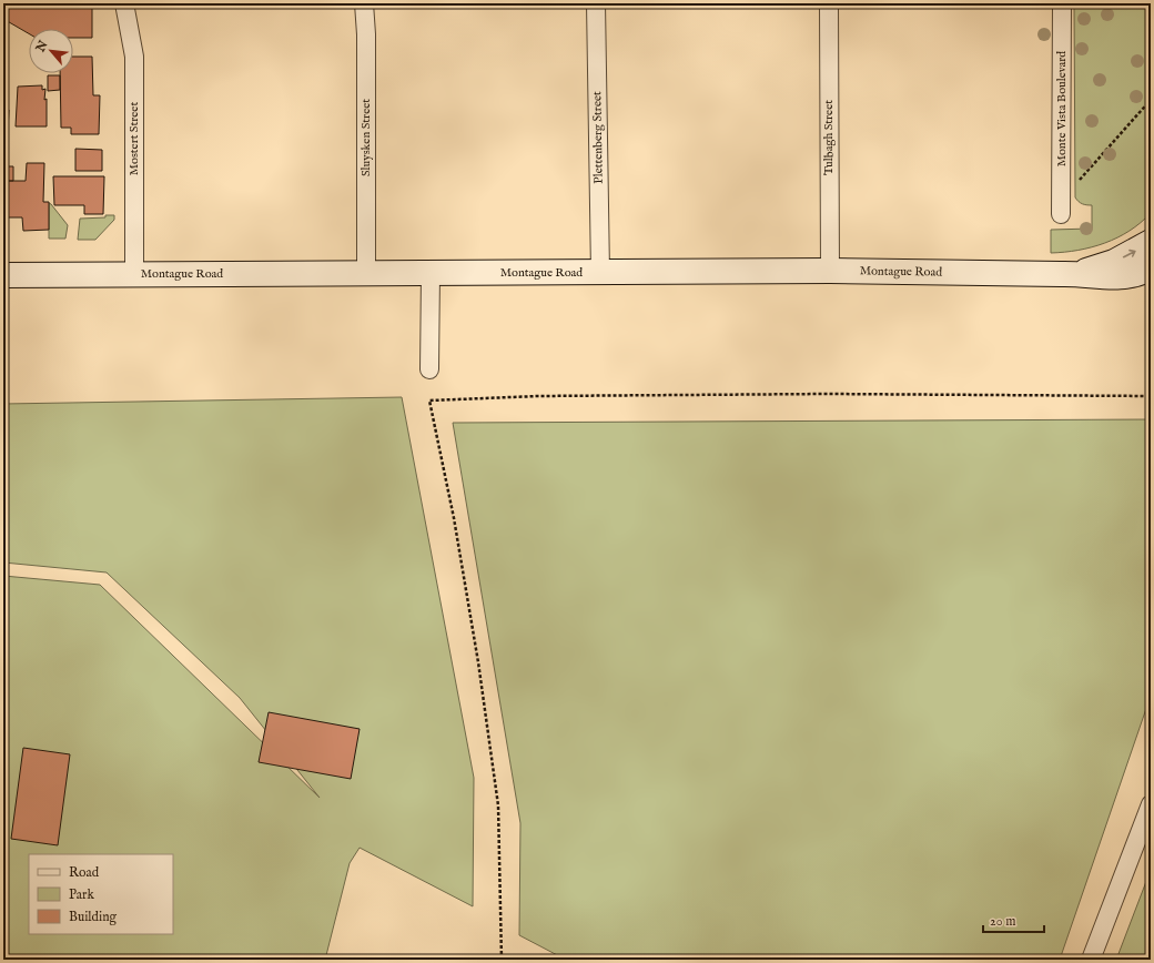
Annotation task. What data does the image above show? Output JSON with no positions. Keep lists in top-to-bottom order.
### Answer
{
  "streets": {
    "street": [
      "Monte Vista Boulevard",
      "Sluysken Street",
      "Plettenberg Street",
      "Tulbagh Street",
      "Mostert Street",
      "Montague Road"
    ]
  },
  "crossings": [
    ["Sluysken Street", "Montague Road"],
    ["Plettenberg Street", "Montague Road"],
    ["Tulbagh Street", "Montague Road"],
    ["Mostert Street", "Montague Road"]
  ],
  "legend": ["Road", "Park", "Building"],
  "scale_bar": "20 m",
  "north": "top left"
}
